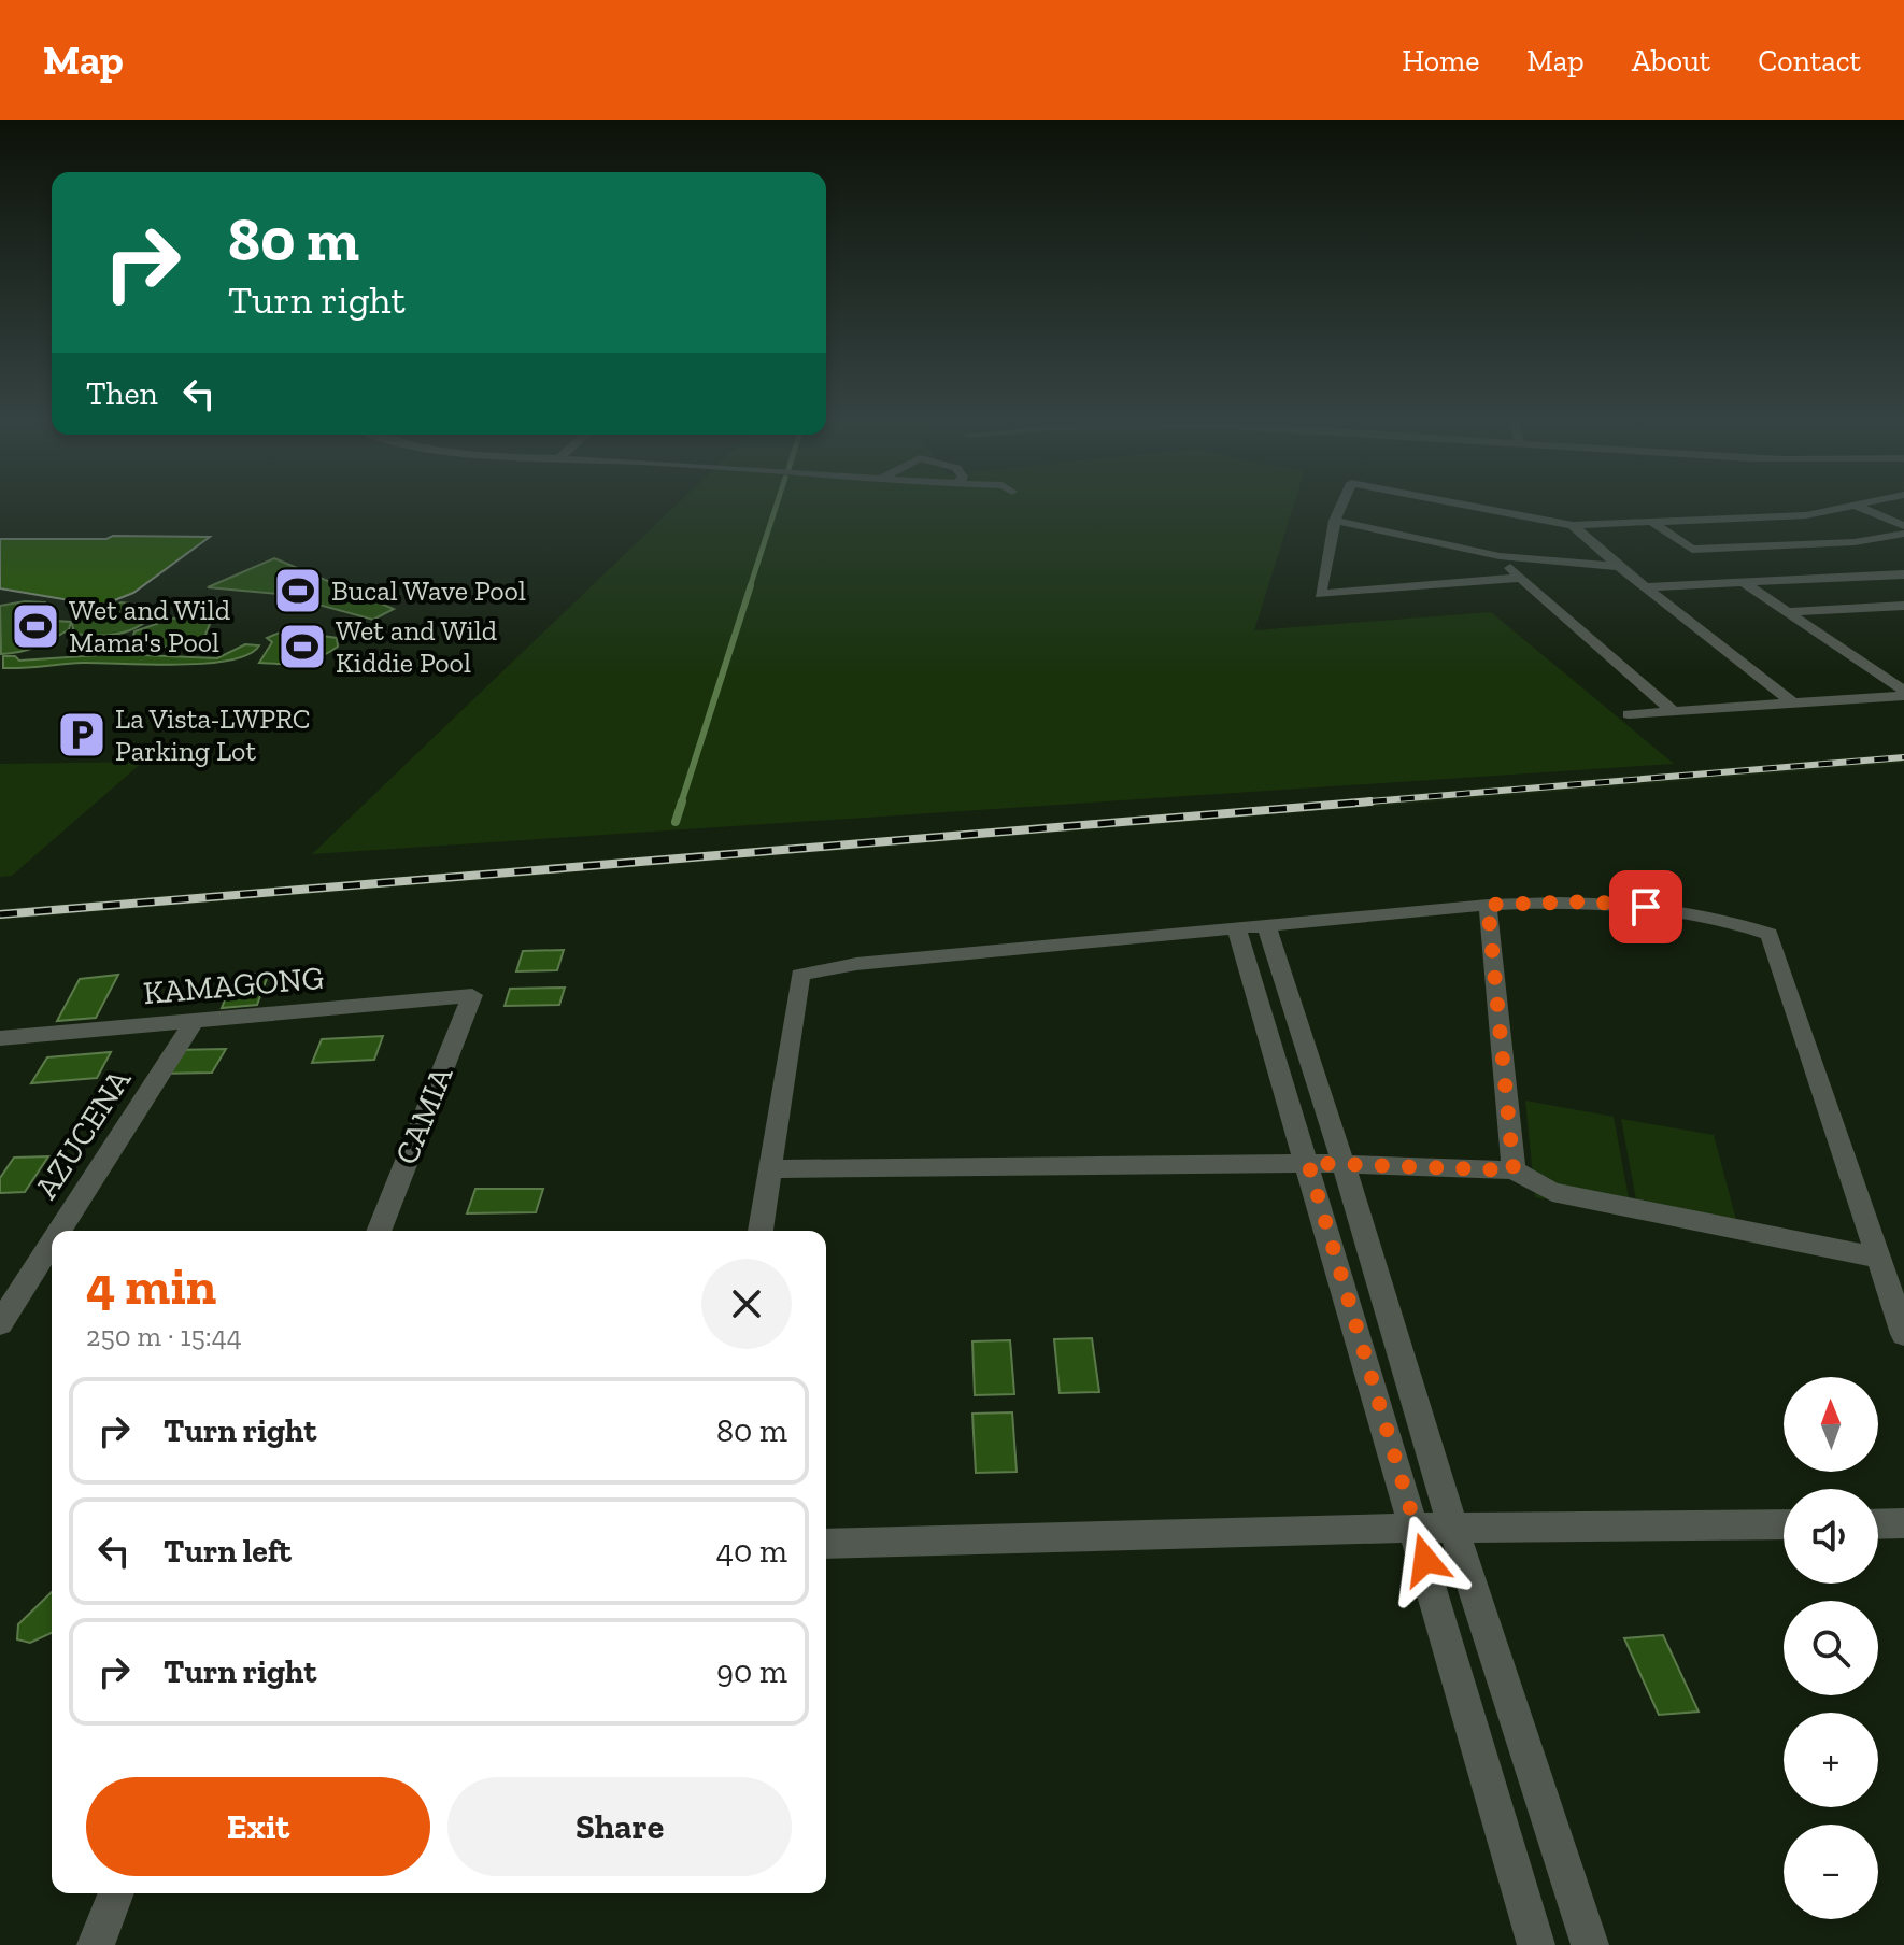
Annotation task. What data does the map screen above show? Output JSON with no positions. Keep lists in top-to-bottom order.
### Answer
{
  "streets": {
    "street": ["KAMAGONG", "CAMIA", "AZUCENA"]
  },
  "crossings": [
    ["KAMAGONG", "CAMIA"],
    ["KAMAGONG", "AZUCENA"]
  ],
  "places": {
    "sports": ["Bucal Wave Pool", "Wet and Wild Mama's Pool", "Wet and Wild Kiddie Pool"],
    "parking": ["La Vista-LWPRC Parking Lot"]
  },
  "north": "top",
  "page": {
    "header": "Map",
    "nav": [
      "Home",
      "Map",
      "About",
      "Contact"
    ],
    "turn": ["80 m", "Turn right"],
    "then": "Then",
    "heading": ["4 min", "250 m · 15:44"],
    "map_buttons": ["+", "−"],
    "list": [
      {
        "name": "Turn right",
        "value": "80 m"
      },
      {
        "name": "Turn left",
        "value": "40 m"
      },
      {
        "name": "Turn right",
        "value": "90 m"
      }
    ],
    "buttons": ["Exit", "Share"]
  }
}
